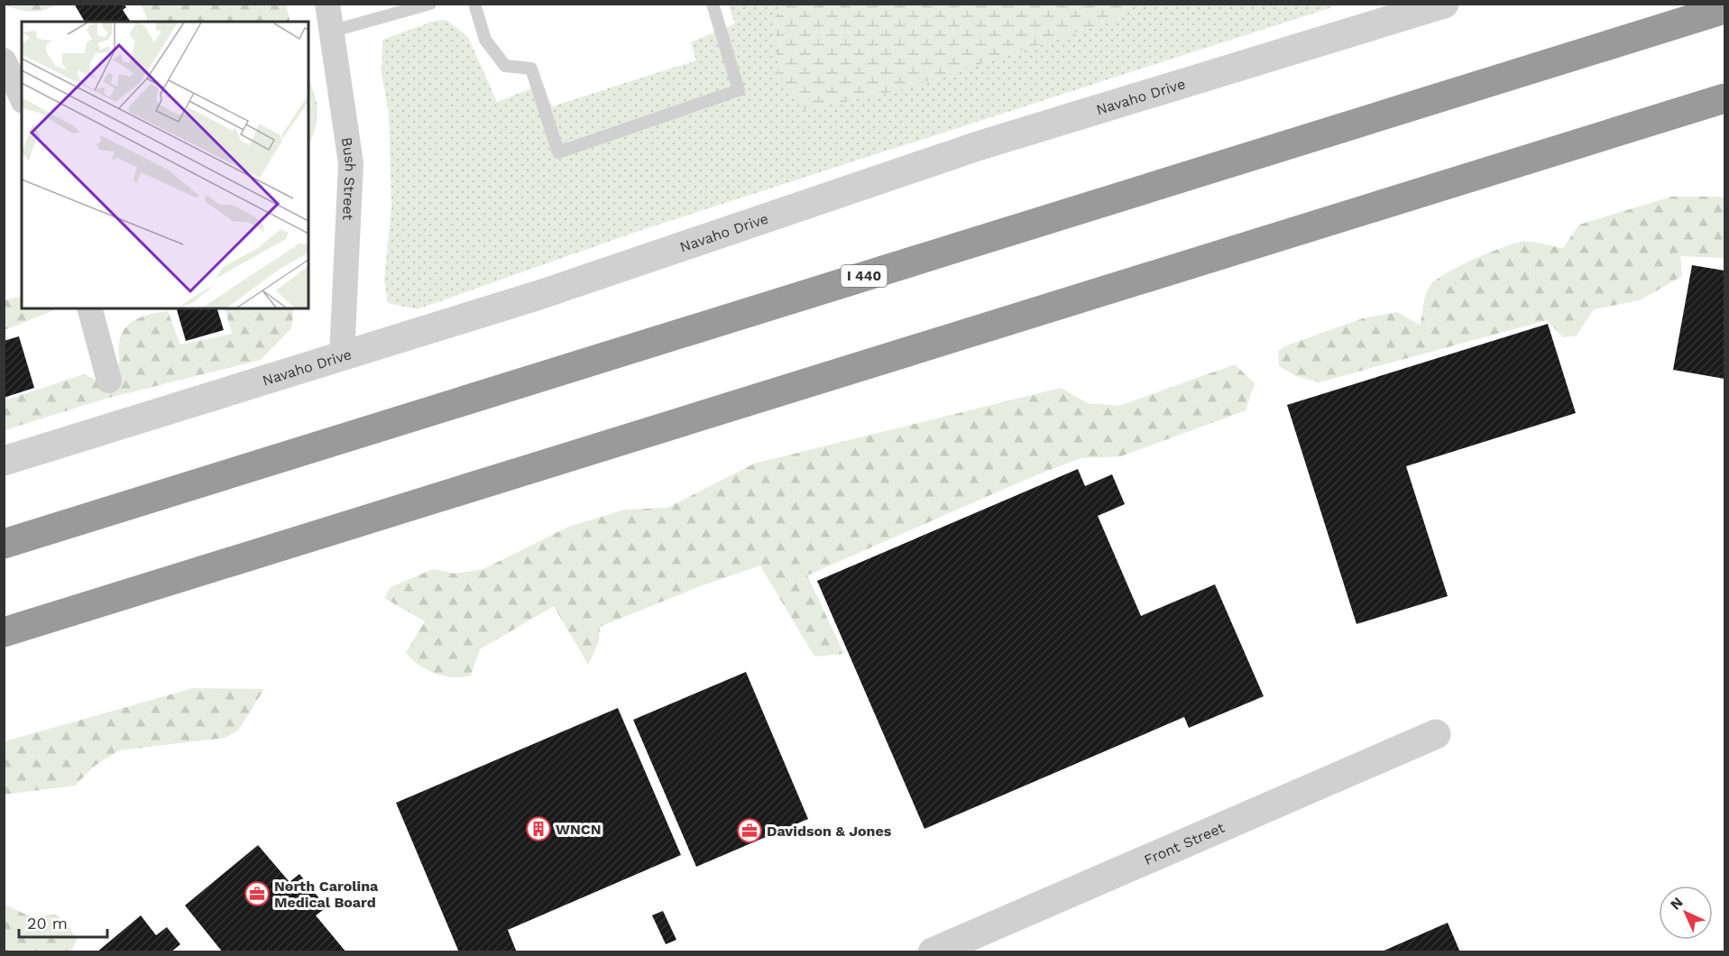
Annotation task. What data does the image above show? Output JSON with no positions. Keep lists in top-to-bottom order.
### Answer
{
  "streets": {
    "highway": ["I 440"],
    "street": ["Navaho Drive", "Bush Street", "Front Street"]
  },
  "crossings": [
    ["Navaho Drive", "Bush Street"]
  ],
  "places": {
    "building": ["WNCN"],
    "office": ["Davidson & Jones", "North Carolina Medical Board"]
  },
  "scale_bar": "20 m",
  "north": "top left"
}
